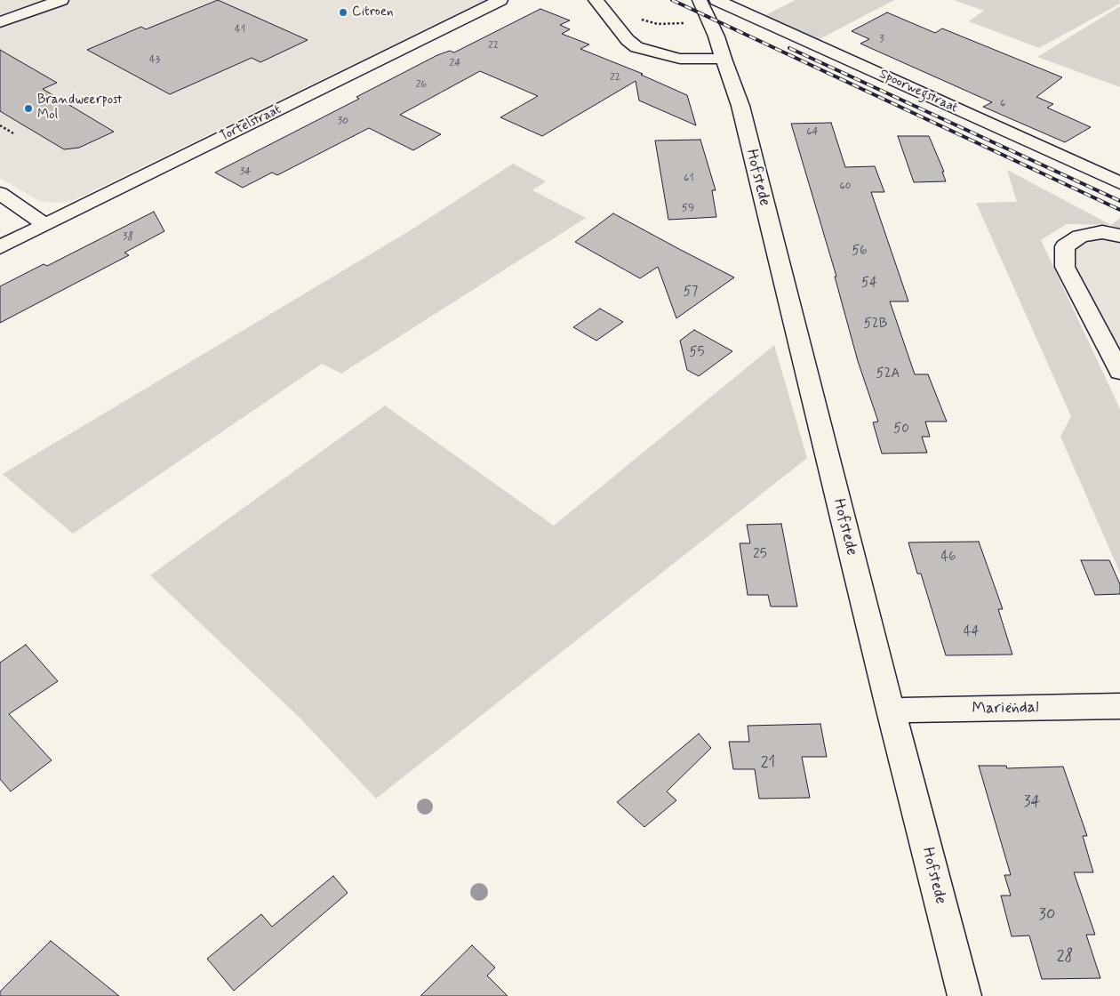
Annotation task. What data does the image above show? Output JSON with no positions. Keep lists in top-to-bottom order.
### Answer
{
  "streets": {
    "street": [
      "Spoorwegstraat",
      "Tortelstraat",
      "Hofstede",
      "Mariëndal"
    ]
  },
  "crossings": [
    ["Hofstede", "Mariëndal"]
  ],
  "places": ["Citroen", "Brandweerpost Mol"],
  "house_numbers": [
    "41",
    "3",
    "22",
    "43",
    "24",
    "22",
    "26",
    "6",
    "30",
    "64",
    "34",
    "61",
    "60",
    "59",
    "38",
    "56",
    "54",
    "57",
    "52B",
    "55",
    "52A",
    "50",
    "25",
    "46",
    "44",
    "21",
    "34",
    "30",
    "28"
  ]
}
